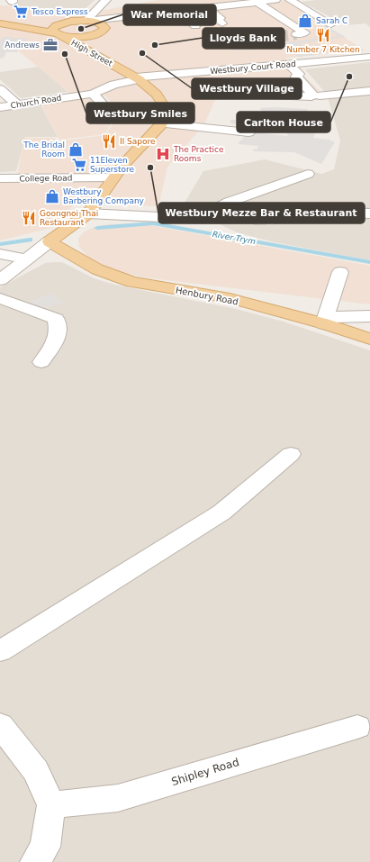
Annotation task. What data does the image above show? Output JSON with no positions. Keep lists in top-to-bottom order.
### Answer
{
  "streets": {
    "main road": ["High Street", "Henbury Road"],
    "street": [
      "Westbury Court Road",
      "Church Road",
      "College Road",
      "Shipley Road"
    ]
  },
  "crossings": [
    ["High Street", "Westbury Court Road"],
    ["High Street", "Church Road"],
    ["Westbury Court Road", "Church Road"]
  ],
  "water": ["River Trym"],
  "places": {
    "supermarket": ["Tesco Express", "11Eleven Superstore"],
    "shop": ["Sarah C", "The Bridal Room", "Westbury Barbering Company"],
    "other": [
      "War Memorial",
      "Lloyds Bank",
      "Westbury Village",
      "Westbury Smiles",
      "Carlton House",
      "Westbury Mezze Bar & Restaurant"
    ],
    "restaurant": ["Number 7 Kitchen", "Il Sapore", "Goongnoi Thai Restaurant"],
    "office": ["Andrews"],
    "hospital": ["The Practice Rooms"]
  }
}
